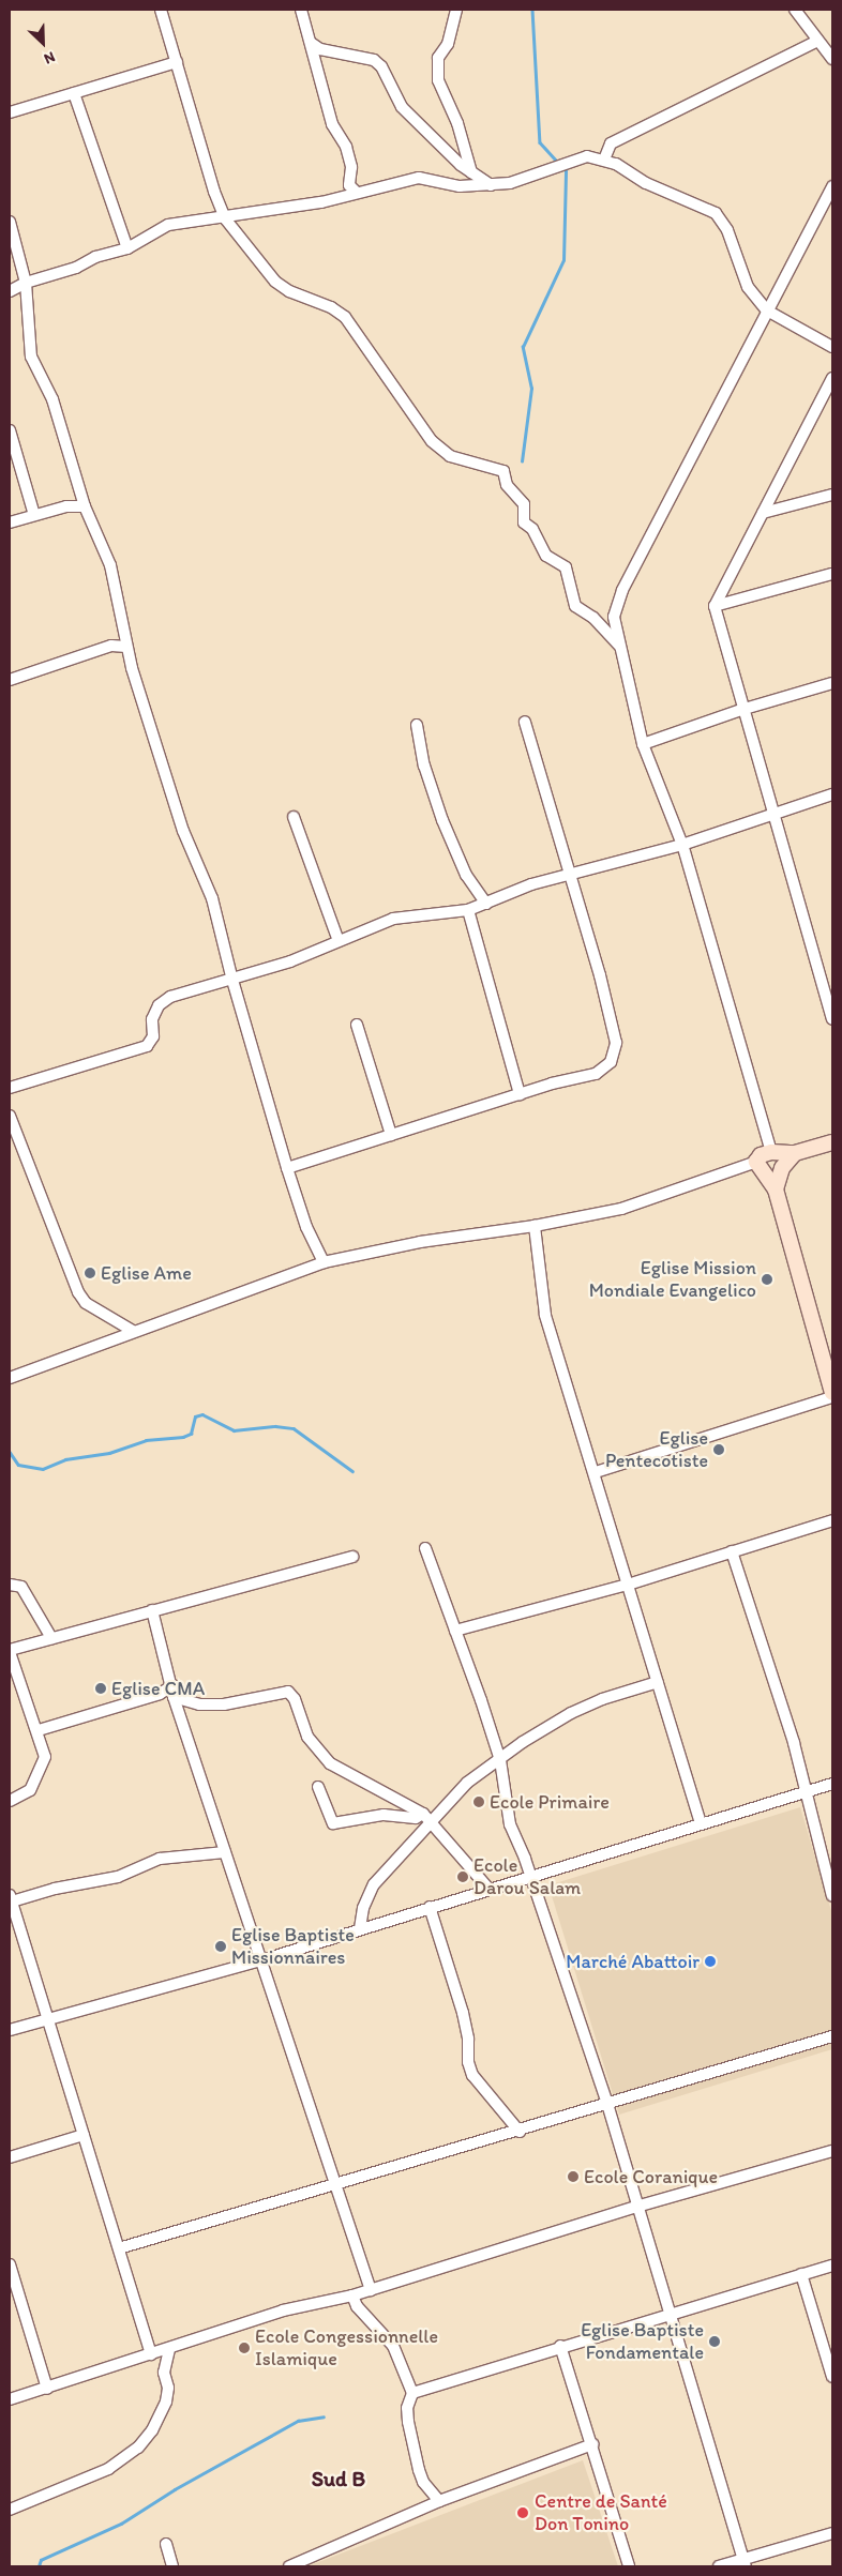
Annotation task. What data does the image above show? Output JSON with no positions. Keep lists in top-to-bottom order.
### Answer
{
  "districts": ["Sud B"],
  "places": [
    "Eglise Ame",
    "Eglise Mission Mondiale Evangelico",
    "Eglise Pentecotiste",
    "Eglise CMA",
    "Ecole Primaire",
    "Ecole Darou Salam",
    "Eglise Baptiste Missionnaires",
    "Marché Abattoir",
    "Ecole Coranique",
    "Eglise Baptiste Fondamentale",
    "Ecole Congessionnelle Islamique",
    "Centre de Santé Don Tonino"
  ],
  "north": "bottom right"
}
